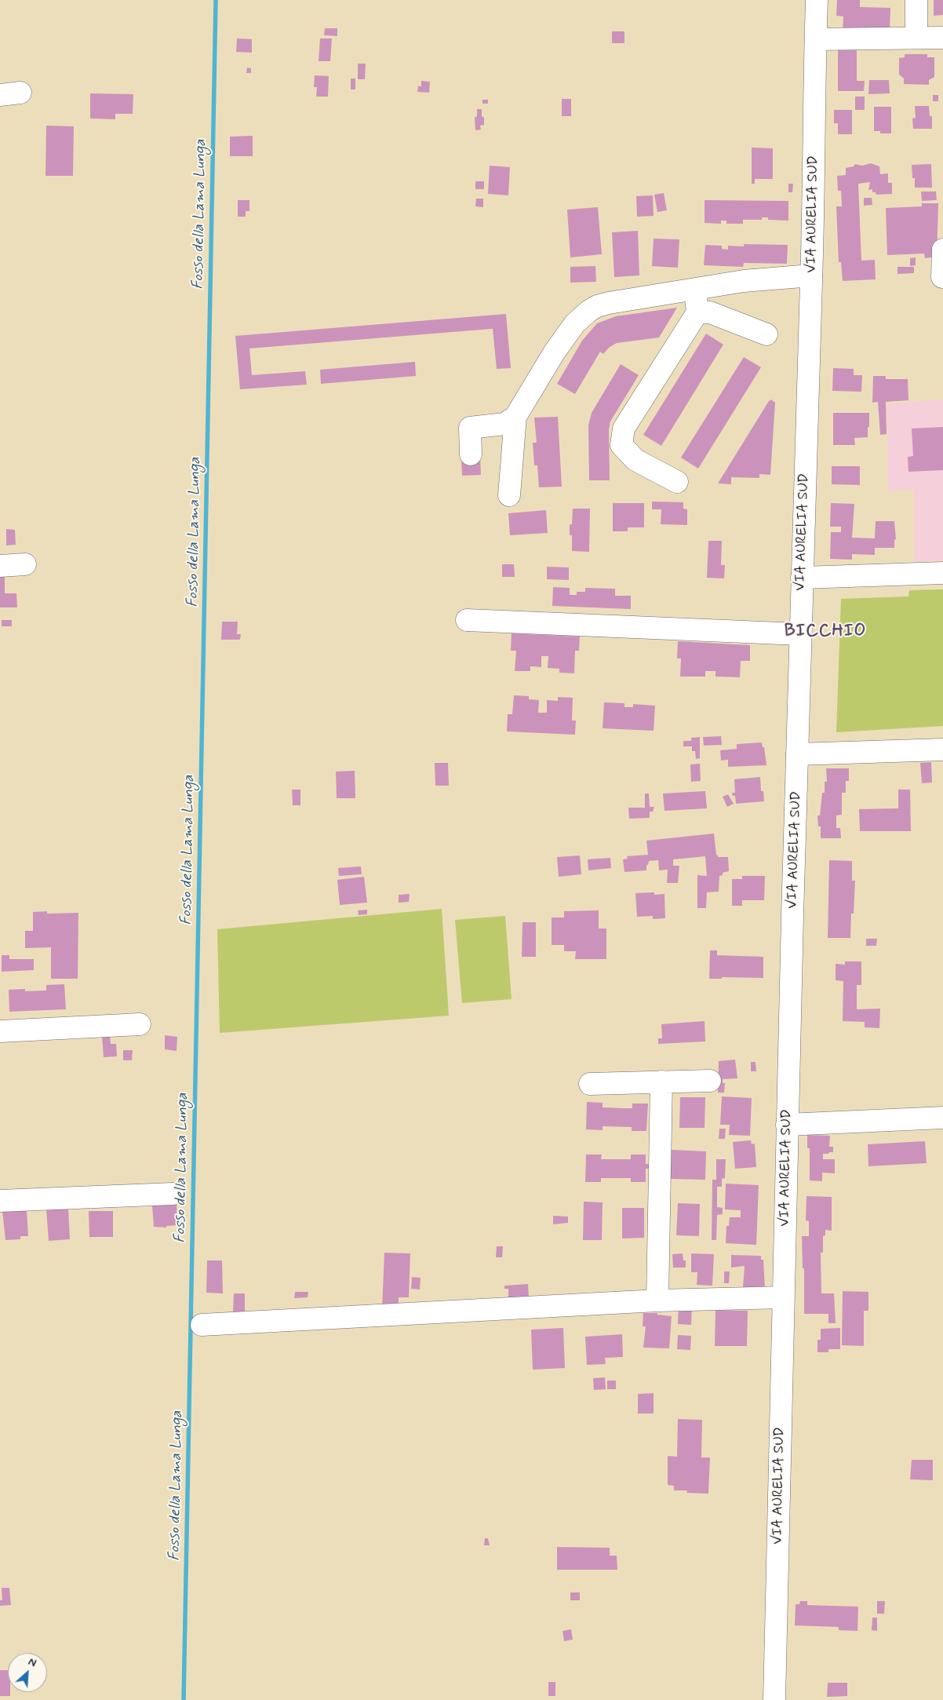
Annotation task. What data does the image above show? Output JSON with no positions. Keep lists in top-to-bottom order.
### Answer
{
  "streets": {
    "street": ["VIA AURELIA SUD"]
  },
  "districts": ["BICCHIO"],
  "water": ["Fosso della Lama Lunga"],
  "north": "top right"
}
